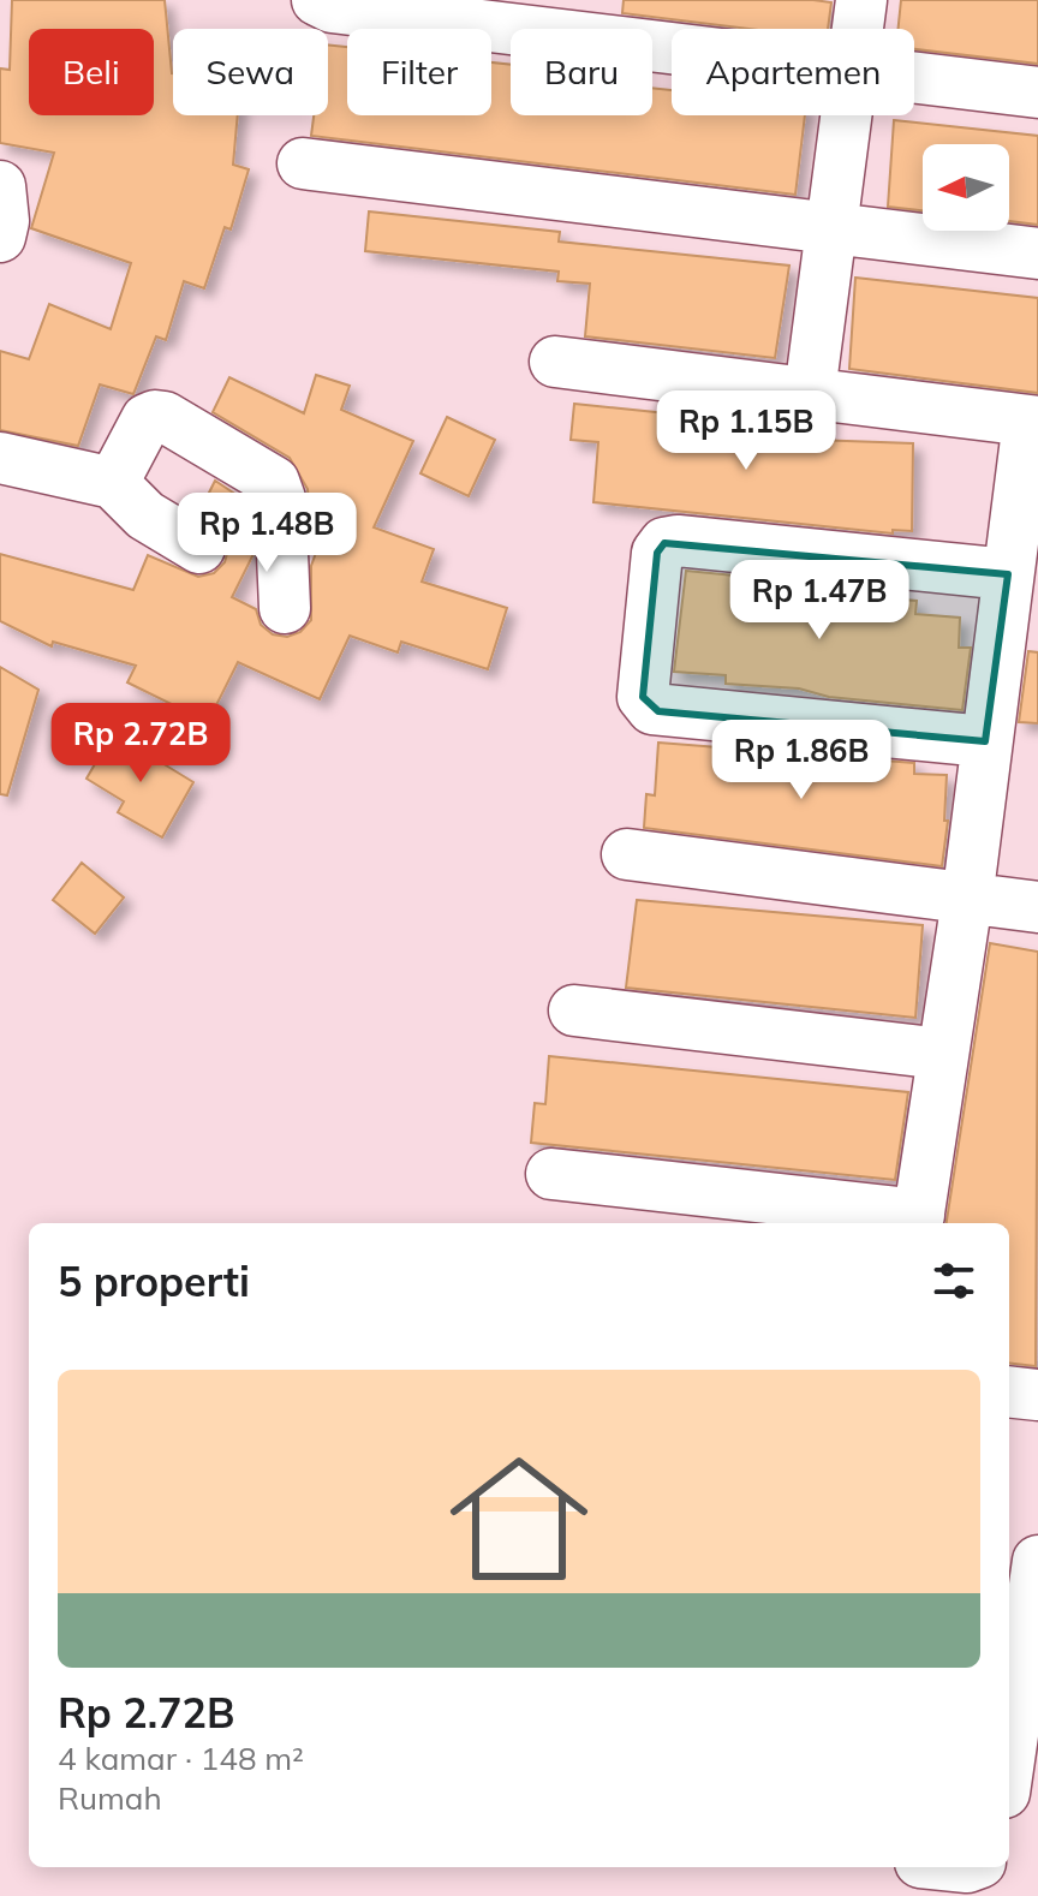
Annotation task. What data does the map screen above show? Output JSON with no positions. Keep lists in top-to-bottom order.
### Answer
{
  "north": "left",
  "page": {
    "chip": [
      "Beli",
      "Sewa",
      "Filter",
      "Baru",
      "Apartemen"
    ],
    "price": [
      "Rp 1.15B",
      "Rp 1.48B",
      "Rp 1.47B",
      "Rp 2.72B",
      "Rp 1.86B"
    ],
    "heading": "5 properti",
    "list": [
      {
        "name": "Rp 2.72B",
        "note": "4 kamar · 148 m² · Rumah"
      }
    ]
  }
}
